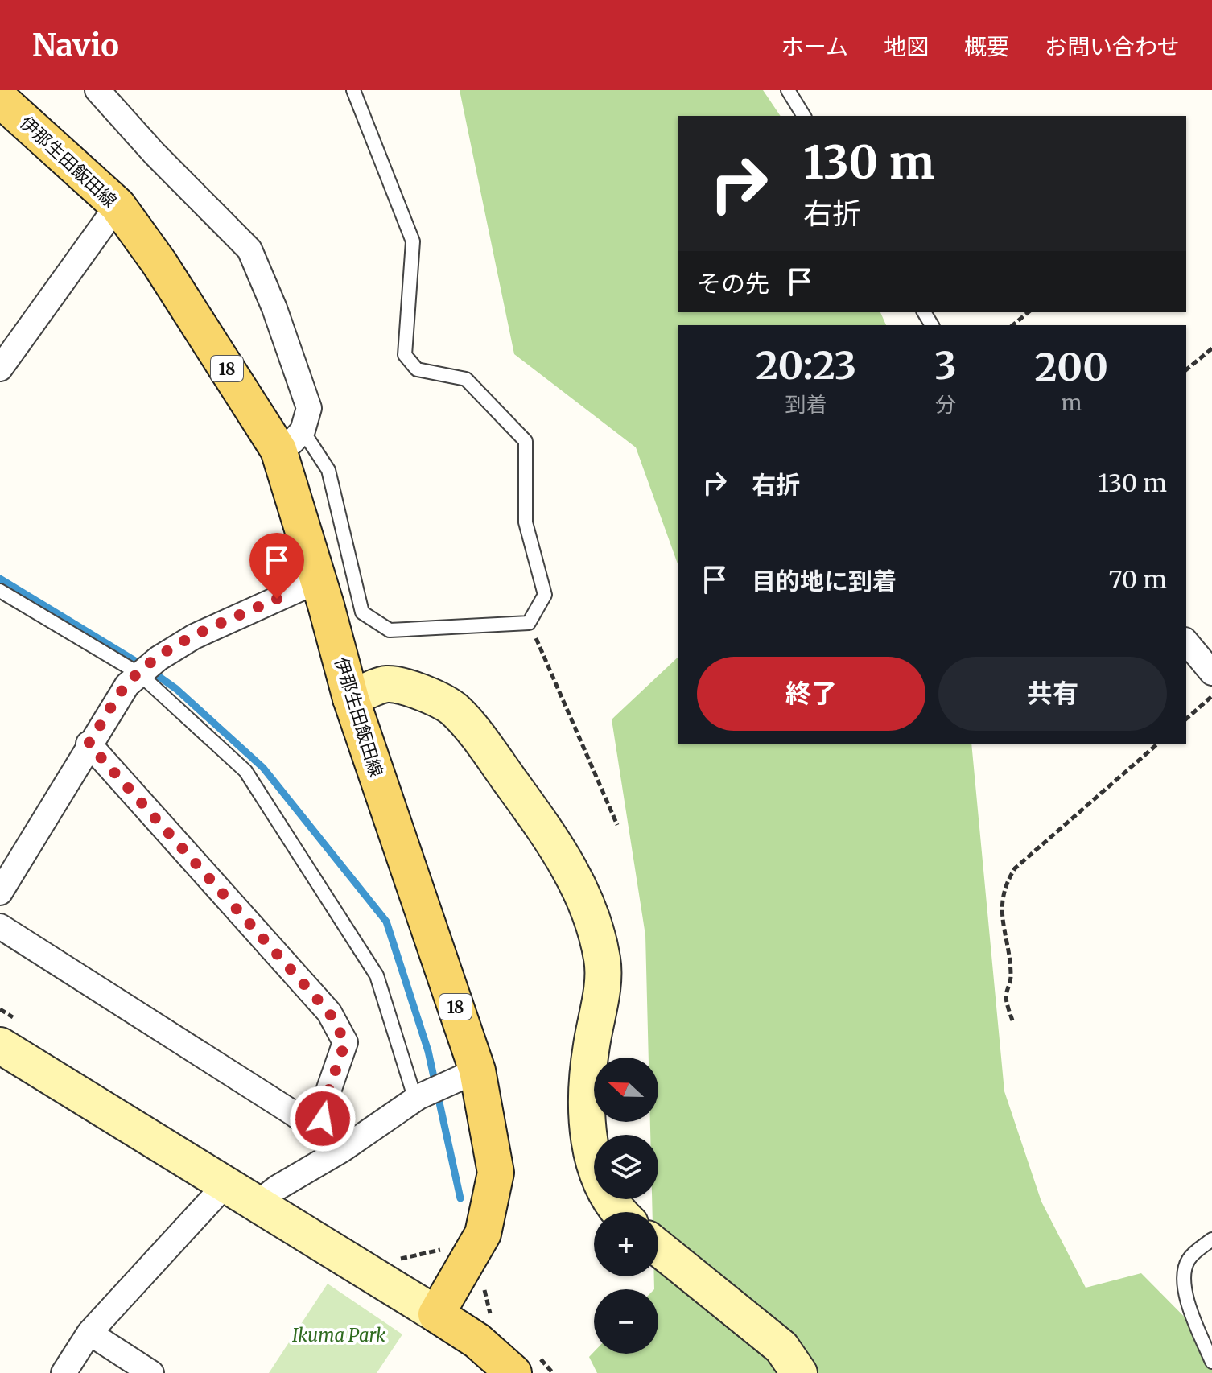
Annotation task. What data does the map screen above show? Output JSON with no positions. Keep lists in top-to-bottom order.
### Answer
{
  "streets": {
    "main road": ["伊那生田飯田線", "18"]
  },
  "parks": ["Ikuma Park"],
  "north": "left",
  "page": {
    "header": "Navio",
    "nav": [
      "ホーム",
      "地図",
      "概要",
      "お問い合わせ"
    ],
    "turn": ["130 m", "右折"],
    "then": "その先",
    "eta": [
      "20:23",
      "到着",
      "3",
      "分",
      "200",
      "m"
    ],
    "list": [
      {
        "name": "右折",
        "value": "130 m"
      },
      {
        "name": "目的地に到着",
        "value": "70 m"
      }
    ],
    "buttons": ["終了", "共有"],
    "map_buttons": ["+", "−"]
  }
}
